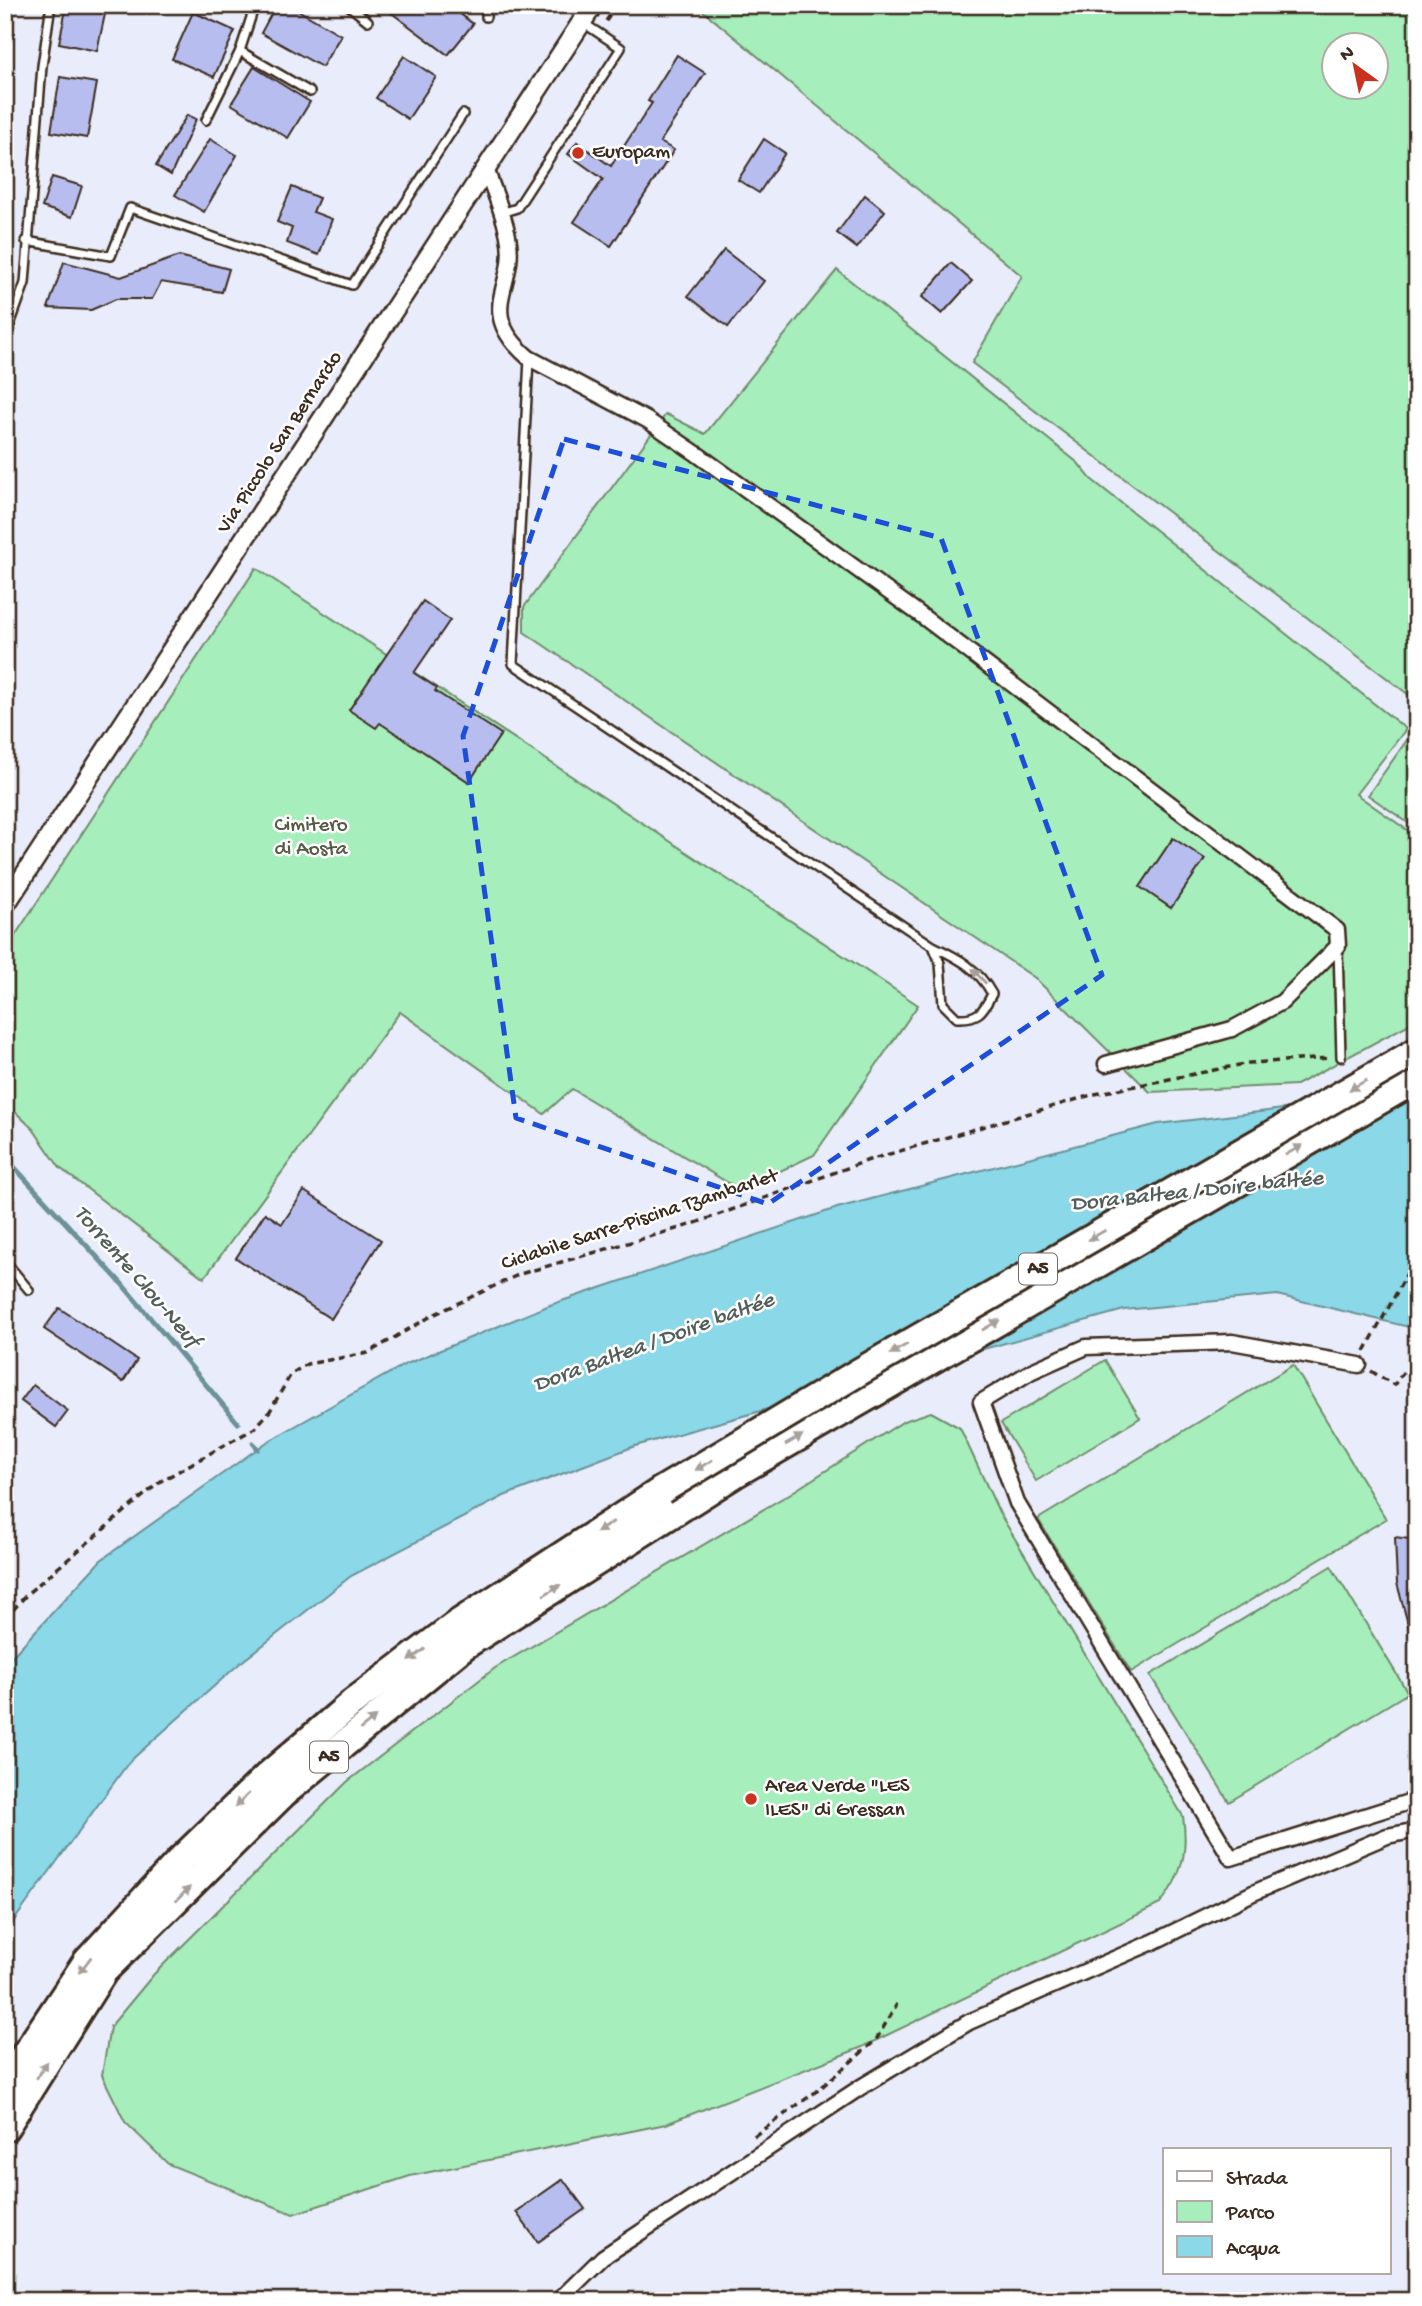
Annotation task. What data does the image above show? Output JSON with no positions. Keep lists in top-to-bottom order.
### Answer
{
  "streets": {
    "highway": ["A5"],
    "street": ["Via Piccolo San Bernardo"],
    "path": ["Ciclabile Sarre-Piscina Tzambarlet"]
  },
  "water": ["Dora Baltea / Doire baltée", "Torrente Clou-Neuf"],
  "parks": ["Cimitero di Aosta"],
  "places": ["Europam", "Area Verde \"LES ILES\" di Gressan"],
  "legend": ["Strada", "Parco", "Acqua"],
  "north": "top left"
}
